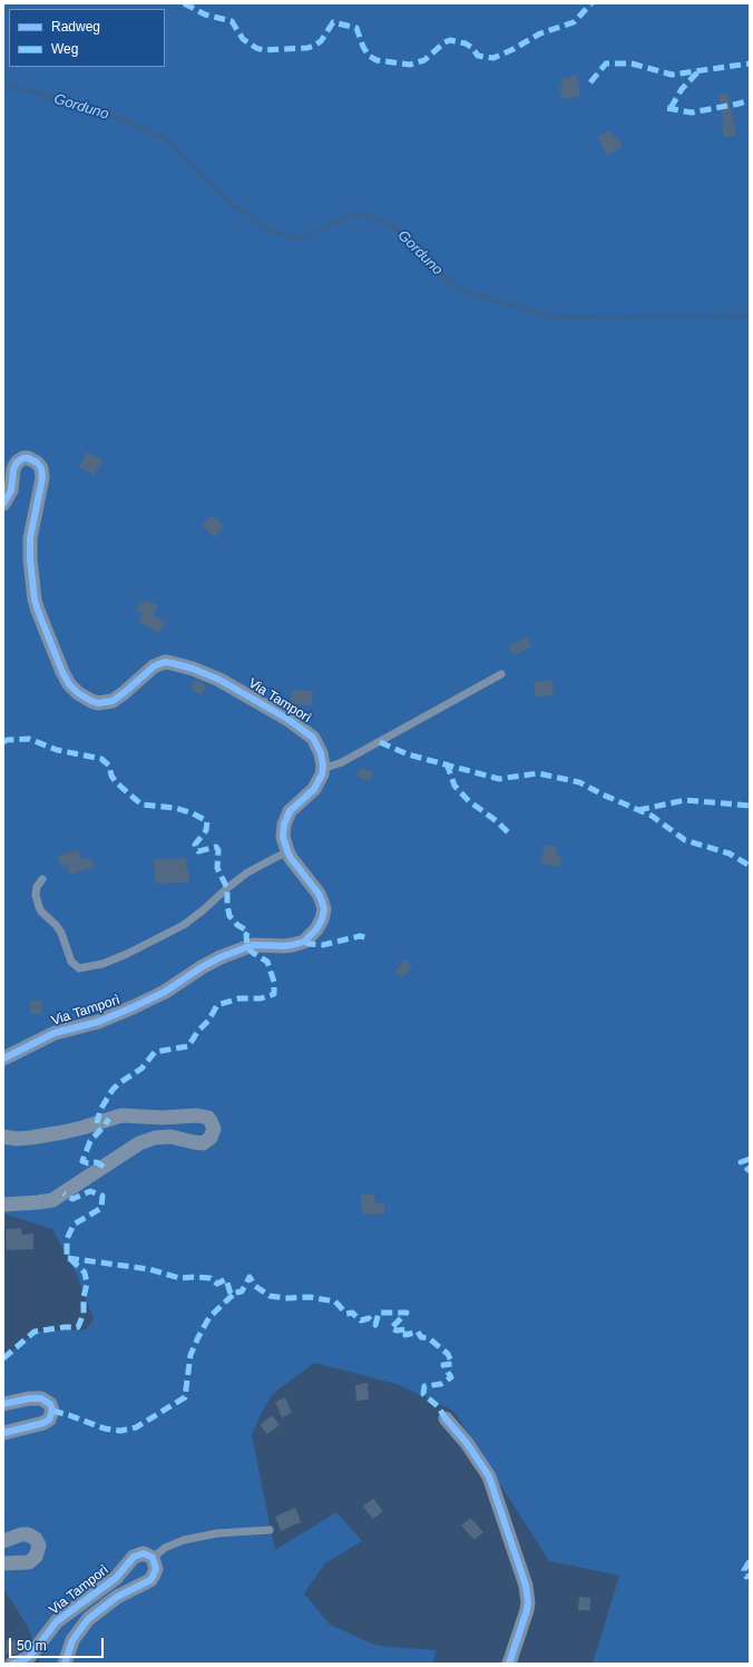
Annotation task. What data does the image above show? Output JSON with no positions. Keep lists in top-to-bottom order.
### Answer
{
  "streets": {
    "street": ["Via Tamporì"]
  },
  "water": ["Gorduno"],
  "legend": ["Radweg", "Weg"],
  "scale_bar": "50 m"
}
